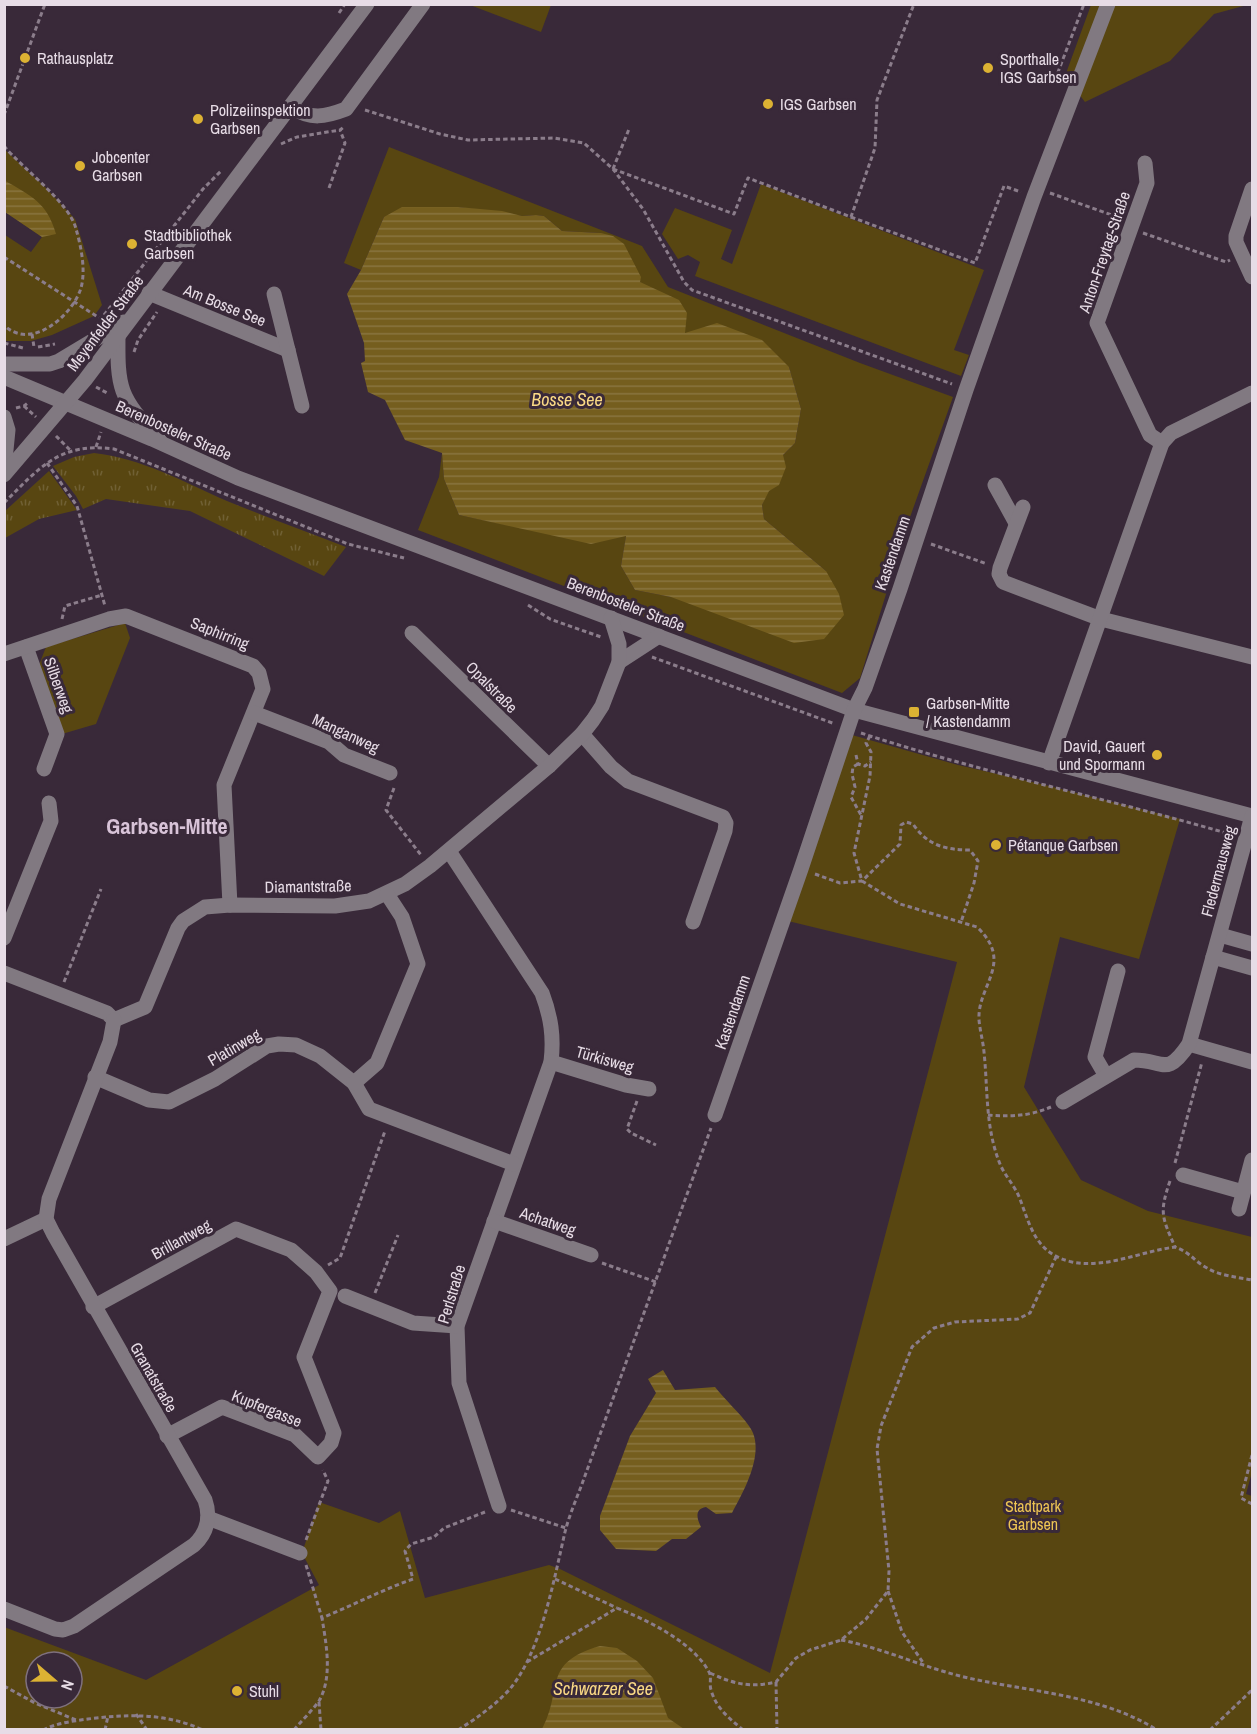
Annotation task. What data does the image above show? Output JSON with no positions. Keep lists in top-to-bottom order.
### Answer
{
  "streets": {
    "street": [
      "Anton-Freytag-Straße",
      "Am Bosse See",
      "Meyenfelder Straße",
      "Berenbosteler Straße",
      "Kastendamm",
      "Saphirring",
      "Silberweg",
      "Opalstraße",
      "Manganweg",
      "Fledermausweg",
      "Diamantstraße",
      "Platinweg",
      "Türkisweg",
      "Achatweg",
      "Brillantweg",
      "Perlstraße",
      "Granatstraße",
      "Kupfergasse"
    ]
  },
  "crossings": [
    ["Am Bosse See", "Meyenfelder Straße"],
    ["Meyenfelder Straße", "Berenbosteler Straße"],
    ["Berenbosteler Straße", "Kastendamm"],
    ["Berenbosteler Straße", "Fledermausweg"],
    ["Berenbosteler Straße", "Diamantstraße"],
    ["Saphirring", "Silberweg"],
    ["Saphirring", "Manganweg"],
    ["Saphirring", "Diamantstraße"],
    ["Opalstraße", "Diamantstraße"],
    ["Diamantstraße", "Perlstraße"],
    ["Türkisweg", "Perlstraße"],
    ["Achatweg", "Perlstraße"],
    ["Brillantweg", "Granatstraße"],
    ["Granatstraße", "Kupfergasse"]
  ],
  "districts": ["Garbsen-Mitte"],
  "water": ["Bosse See", "Schwarzer See"],
  "parks": ["Stadtpark Garbsen"],
  "places": {
    "other": [
      "Rathausplatz",
      "Sporthalle IGS Garbsen",
      "IGS Garbsen",
      "Polizeiinspektion Garbsen",
      "Jobcenter Garbsen",
      "Stadtbibliothek Garbsen",
      "David, Gauert und Spormann",
      "Pétanque Garbsen",
      "Stuhl"
    ],
    "transit": ["Garbsen-Mitte / Kastendamm"]
  },
  "north": "right"
}
